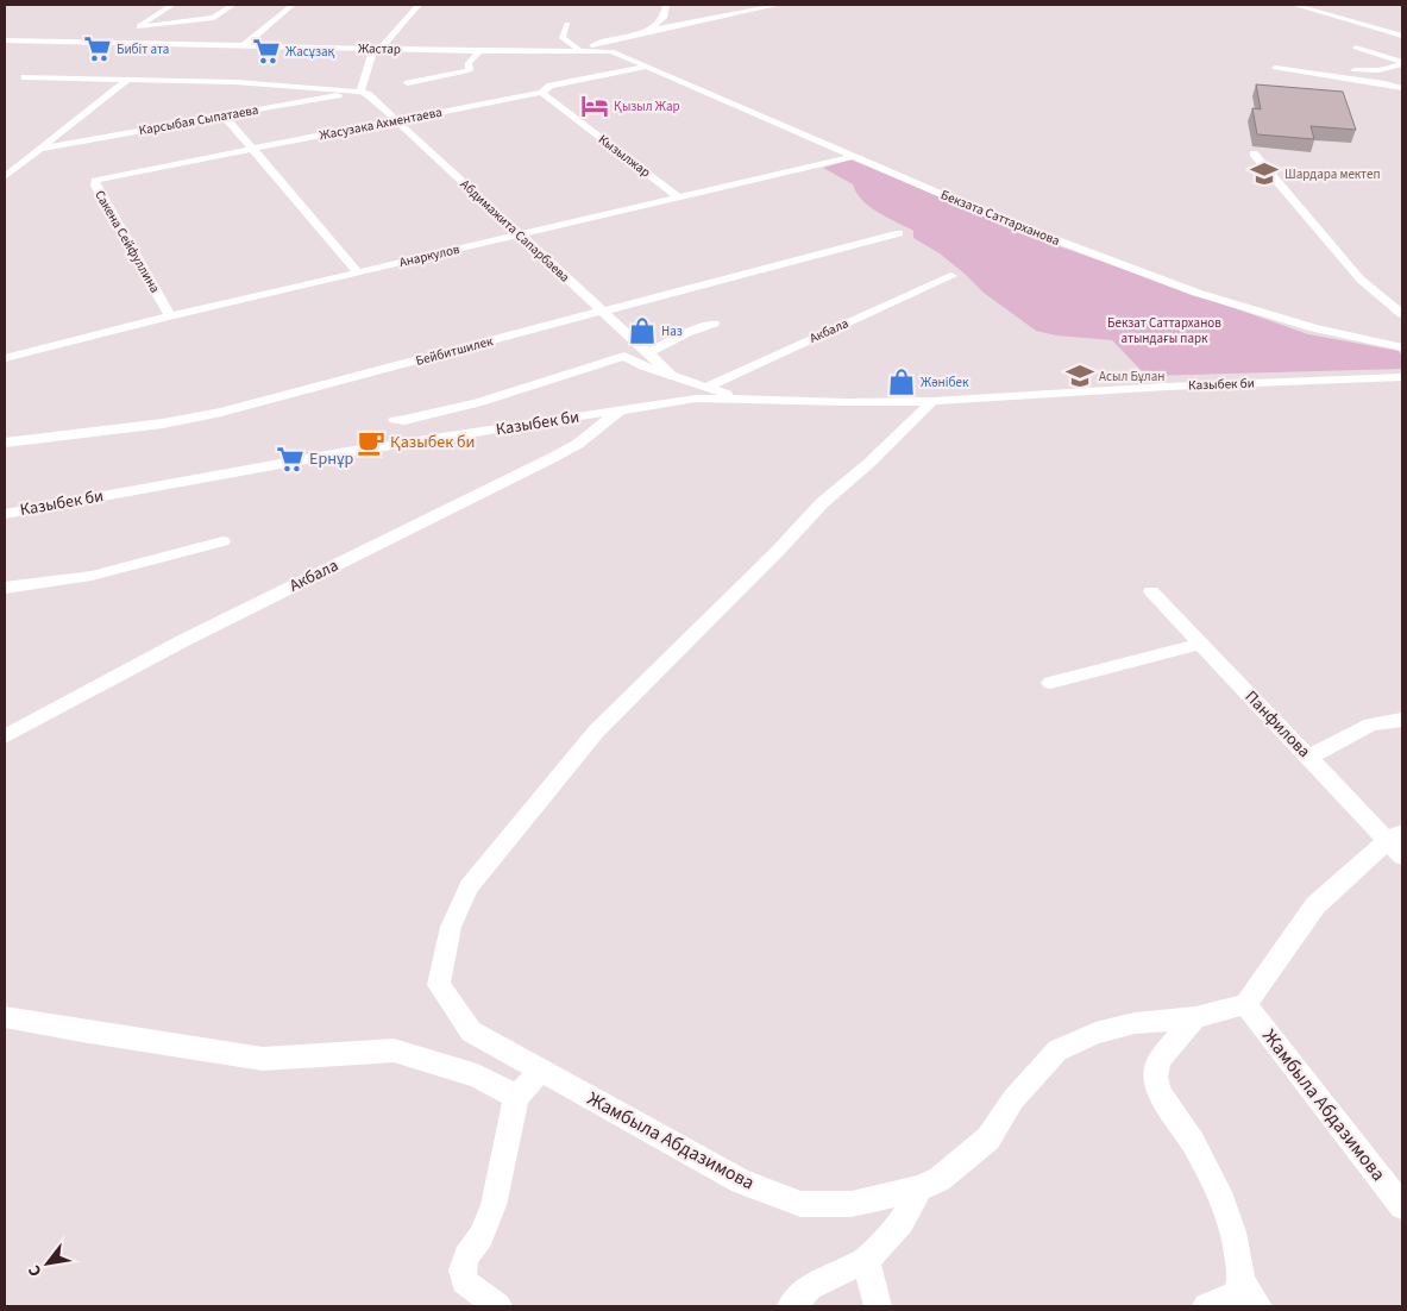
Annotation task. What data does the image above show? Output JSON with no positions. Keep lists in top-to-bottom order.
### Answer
{
  "streets": {
    "street": [
      "Жастар",
      "Карсыбая Сыпатаева",
      "Жасузака Ахментаева",
      "Кызылжар",
      "Бекзата Саттарханова",
      "Абдимажита Сапарбаева",
      "Сакена Сейфуллина",
      "Анаркулов",
      "Акбала",
      "Бейбитшилек",
      "Казыбек би",
      "Панфилова",
      "Жамбыла Абдазимова"
    ]
  },
  "crossings": [
    ["Жастар", "Бекзата Саттарханова"],
    ["Карсыбая Сыпатаева", "Абдимажита Сапарбаева"],
    ["Жасузака Ахментаева", "Кызылжар"],
    ["Жасузака Ахментаева", "Бекзата Саттарханова"],
    ["Жасузака Ахментаева", "Абдимажита Сапарбаева"],
    ["Жасузака Ахментаева", "Сакена Сейфуллина"],
    ["Кызылжар", "Анаркулов"],
    ["Бекзата Саттарханова", "Анаркулов"],
    ["Абдимажита Сапарбаева", "Анаркулов"],
    ["Абдимажита Сапарбаева", "Бейбитшилек"],
    ["Сакена Сейфуллина", "Анаркулов"],
    ["Акбала", "Казыбек би"],
    ["Казыбек би", "Жамбыла Абдазимова"]
  ],
  "parks": ["Бекзат Саттарханов атындағы парк"],
  "places": {
    "supermarket": ["Бибіт ата", "Жасұзақ", "Ернұр"],
    "hotel": ["Қызыл Жар"],
    "school or university": ["Шардара мектеп", "Асыл Бұлан"],
    "shop": ["Наз", "Жәнібек"],
    "cafe": ["Қазыбек би"]
  },
  "north": "bottom left"
}
